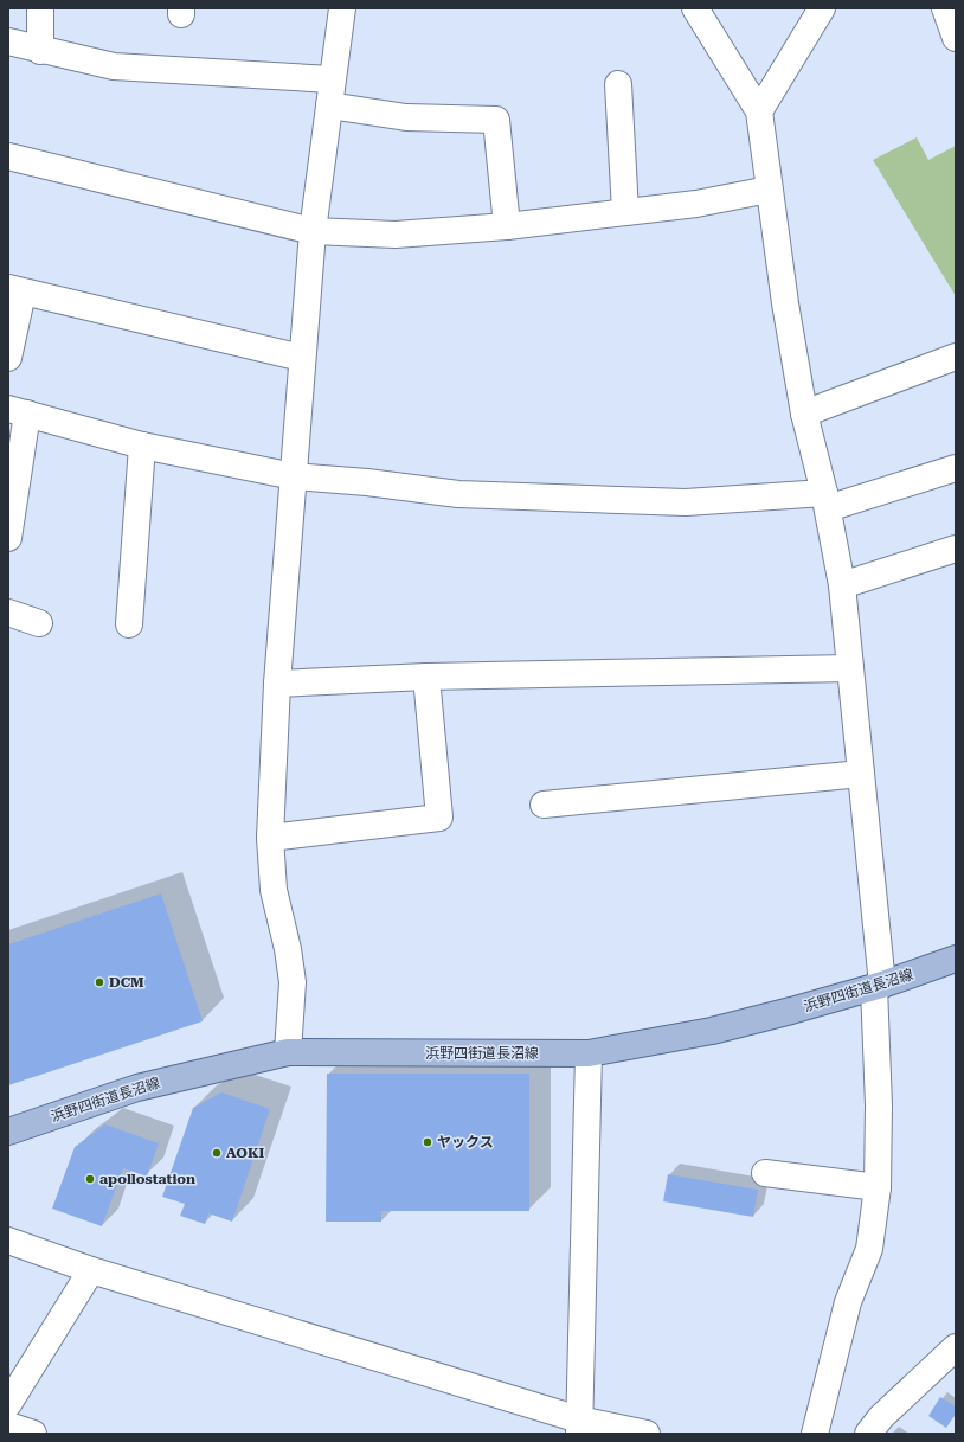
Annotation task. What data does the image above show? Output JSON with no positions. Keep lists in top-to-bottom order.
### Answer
{
  "streets": {
    "main road": ["浜野四街道長沼線"]
  },
  "places": [
    "DCM",
    "ヤックス",
    "AOKI",
    "apollostation"
  ]
}
